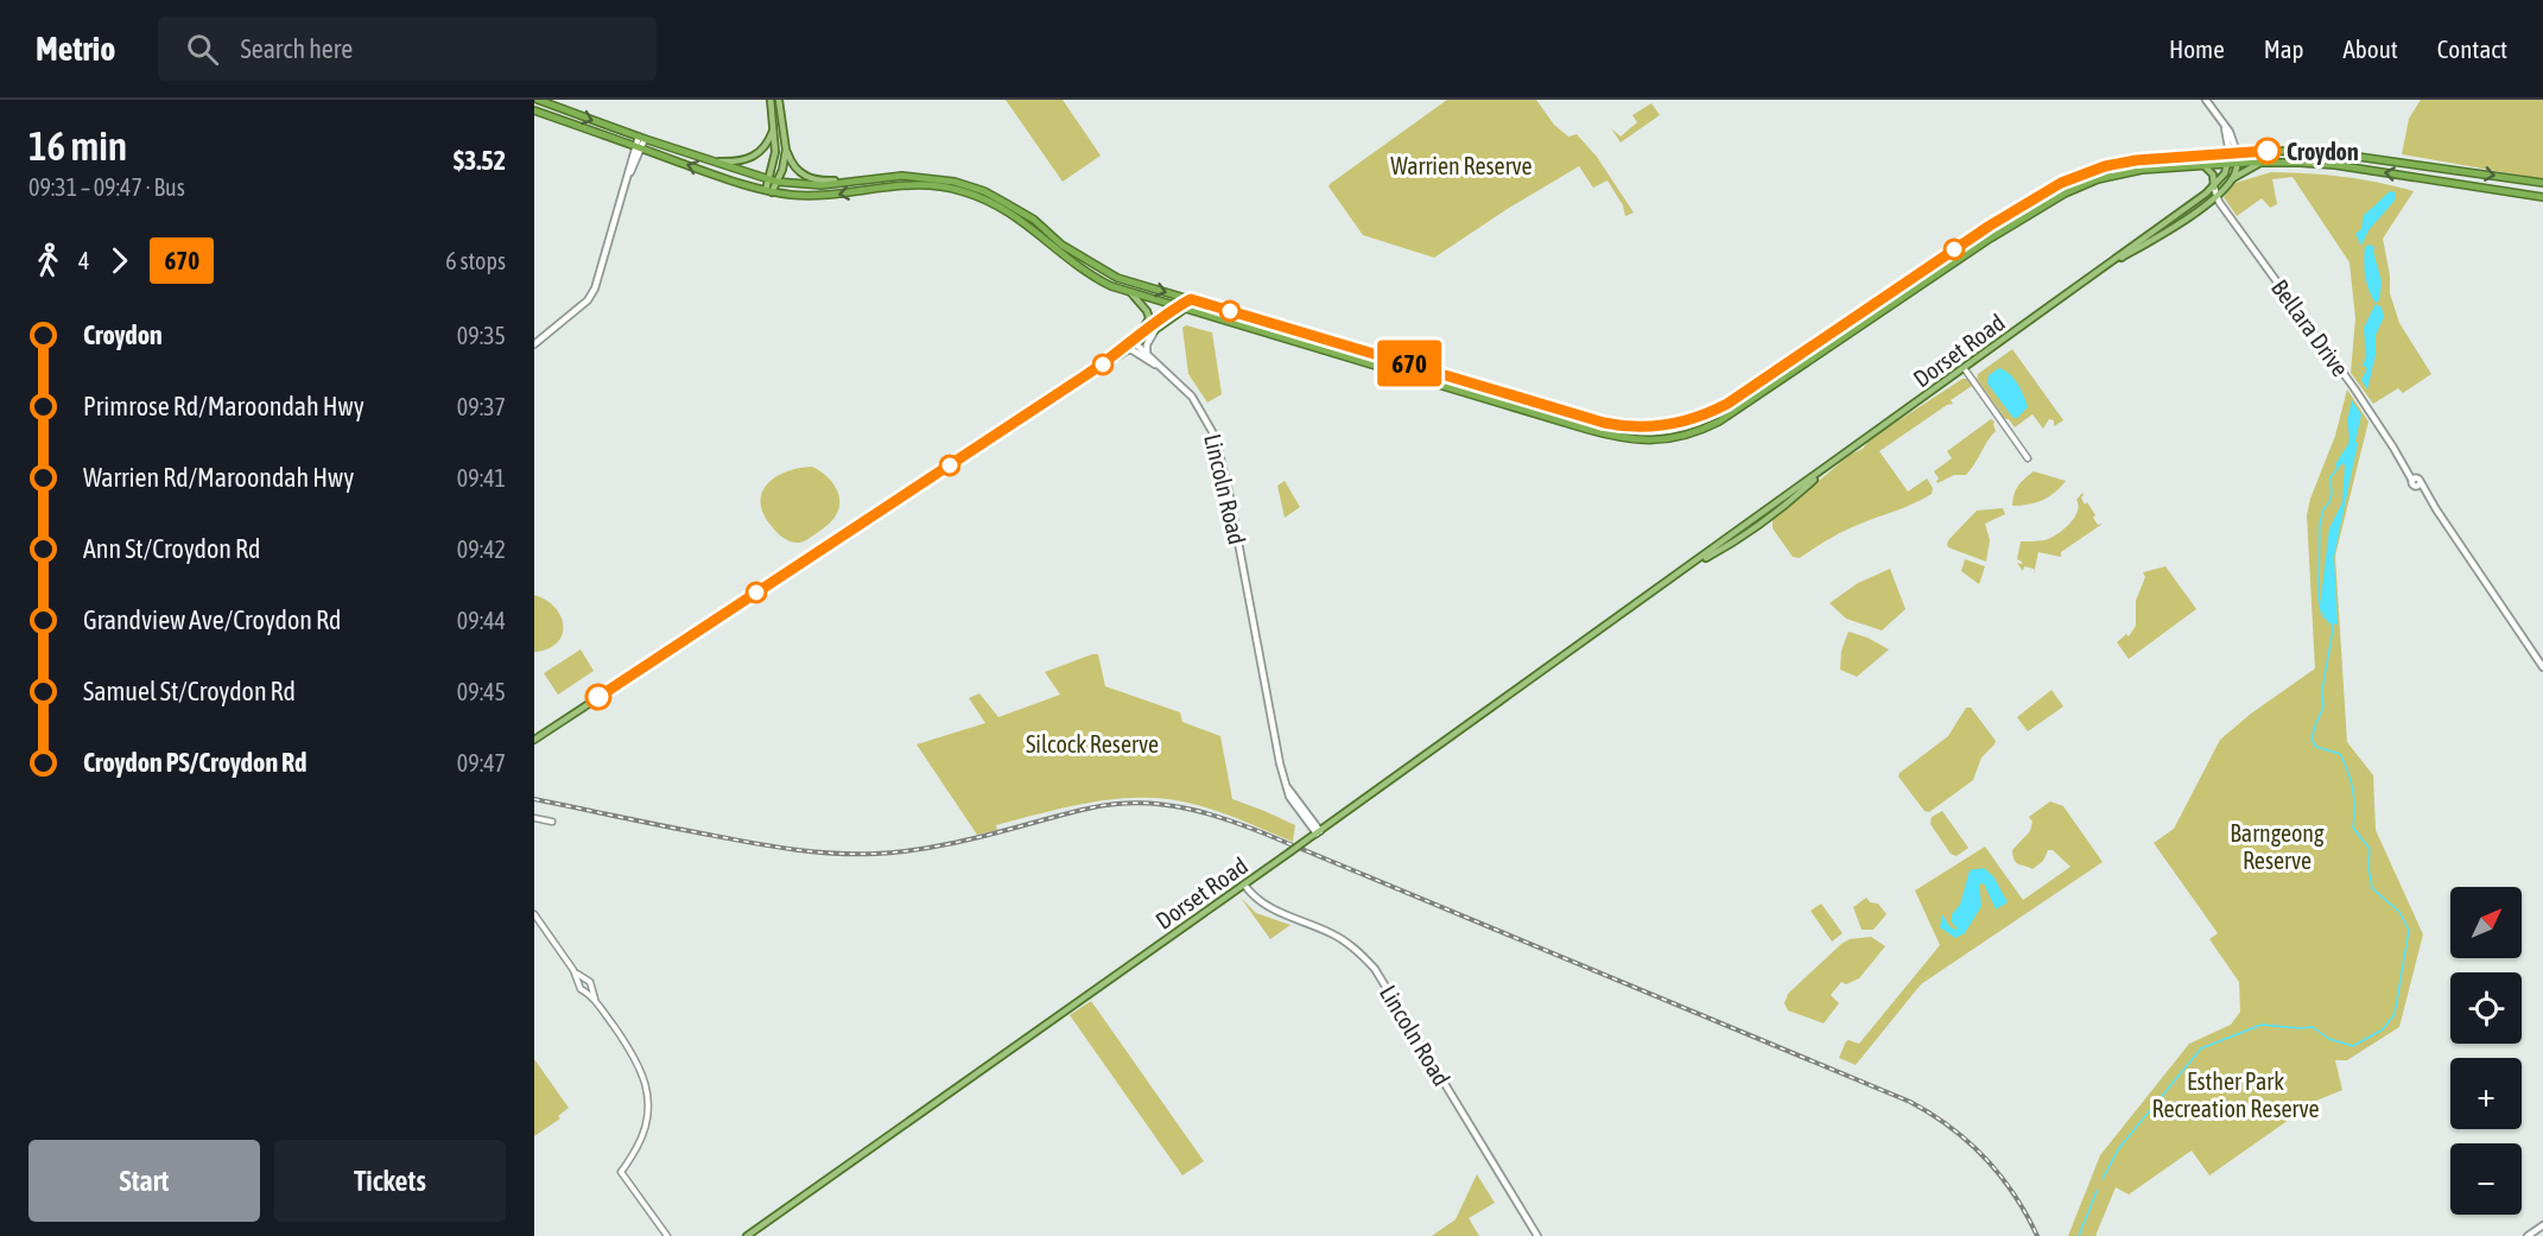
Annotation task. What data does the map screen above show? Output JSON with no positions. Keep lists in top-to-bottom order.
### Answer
{
  "streets": {
    "main road": ["Bellara Drive", "Dorset Road", "Lincoln Road"]
  },
  "crossings": [
    ["Bellara Drive", "Dorset Road"],
    ["Dorset Road", "Lincoln Road"]
  ],
  "parks": [
    "Warrien Reserve",
    "Silcock Reserve",
    "Barngeong Reserve",
    "Esther Park Recreation Reserve"
  ],
  "places": ["Croydon"],
  "lines": ["bus line 670"],
  "north": "top right",
  "page": {
    "header": "Metrio",
    "search": "Search here",
    "nav": [
      "Home",
      "Map",
      "About",
      "Contact"
    ],
    "heading": ["16 min", "09:31 – 09:47 · Bus", "$3.52"],
    "on_map": "670",
    "legs": ["4", "670", "6 stops"],
    "list": [
      {
        "name": "Croydon",
        "value": "09:35"
      },
      {
        "name": "Primrose Rd/Maroondah Hwy",
        "value": "09:37"
      },
      {
        "name": "Warrien Rd/Maroondah Hwy",
        "value": "09:41"
      },
      {
        "name": "Ann St/Croydon Rd",
        "value": "09:42"
      },
      {
        "name": "Grandview Ave/Croydon Rd",
        "value": "09:44"
      },
      {
        "name": "Samuel St/Croydon Rd",
        "value": "09:45"
      },
      {
        "name": "Croydon PS/Croydon Rd",
        "value": "09:47"
      }
    ],
    "map_buttons": ["+", "−"],
    "buttons": ["Start", "Tickets"]
  }
}
